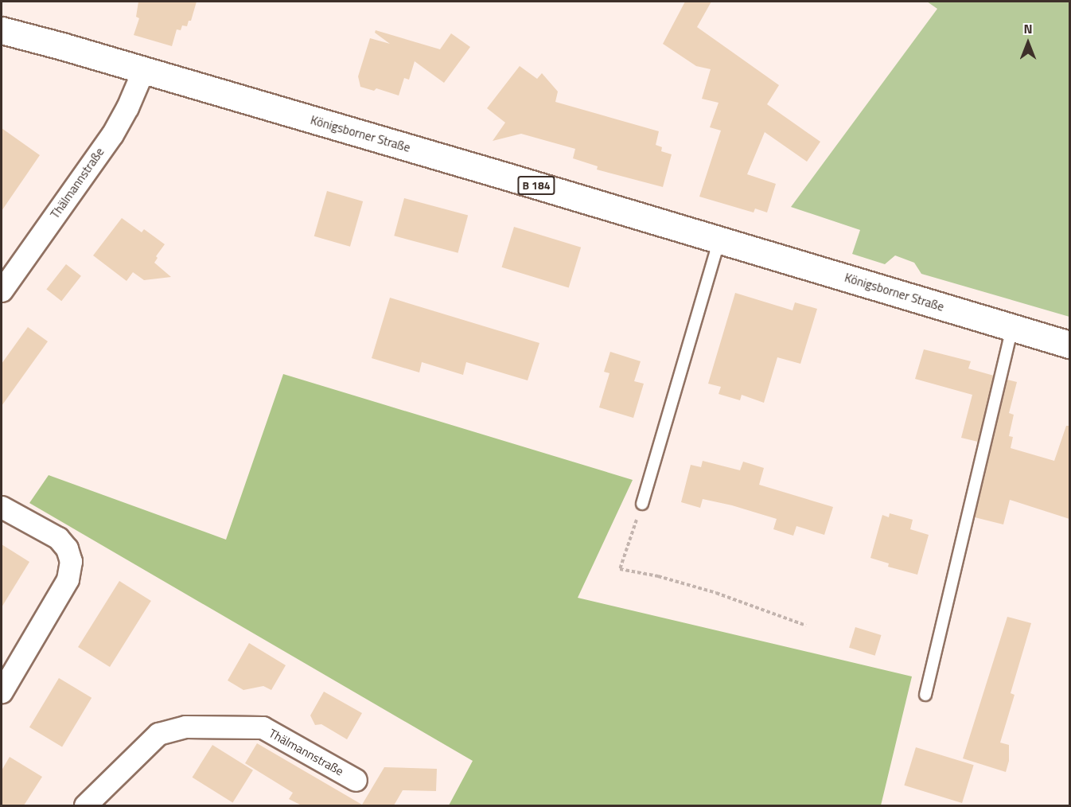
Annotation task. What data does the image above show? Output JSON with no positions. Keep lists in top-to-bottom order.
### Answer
{
  "streets": {
    "main road": ["Königsborner Straße", "B 184"],
    "street": ["Thälmannstraße"]
  },
  "crossings": [
    ["Königsborner Straße", "Thälmannstraße"]
  ],
  "north": "top"
}
